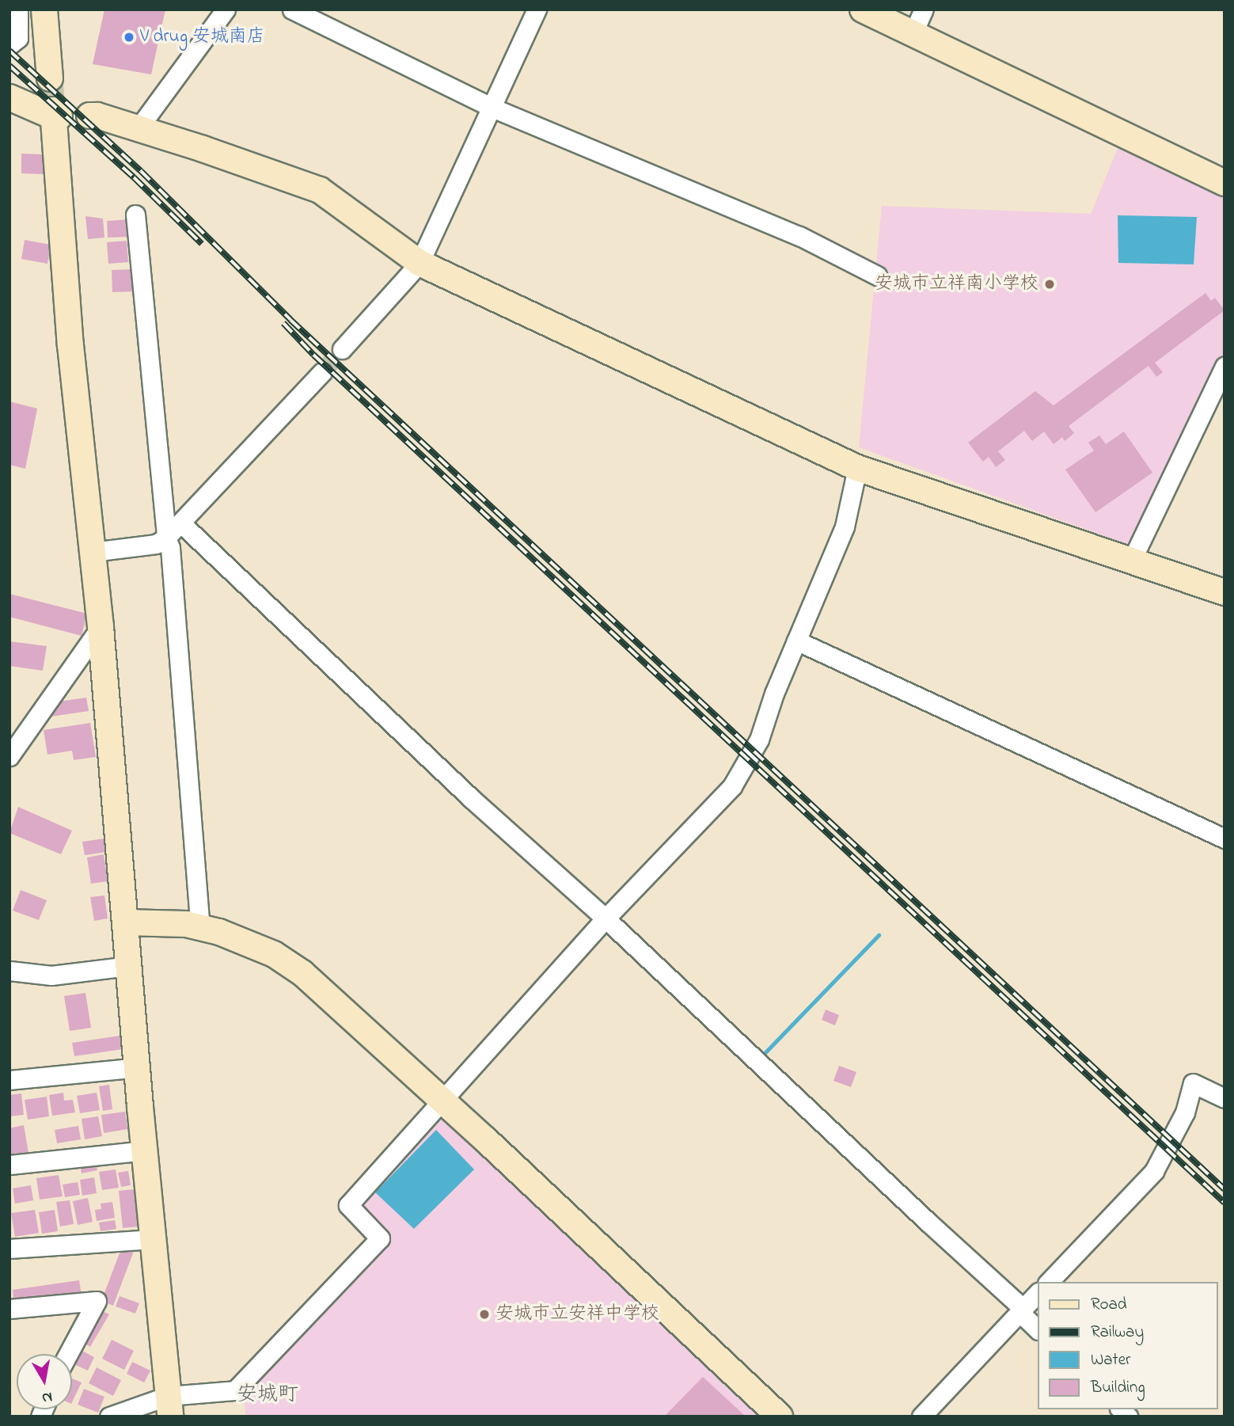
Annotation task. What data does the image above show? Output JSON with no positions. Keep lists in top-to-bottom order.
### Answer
{
  "districts": ["安城町"],
  "places": ["V drug 安城南店", "安城市立祥南小学校", "安城市立安祥中学校"],
  "legend": [
    "Road",
    "Railway",
    "Water",
    "Building"
  ],
  "north": "bottom"
}
